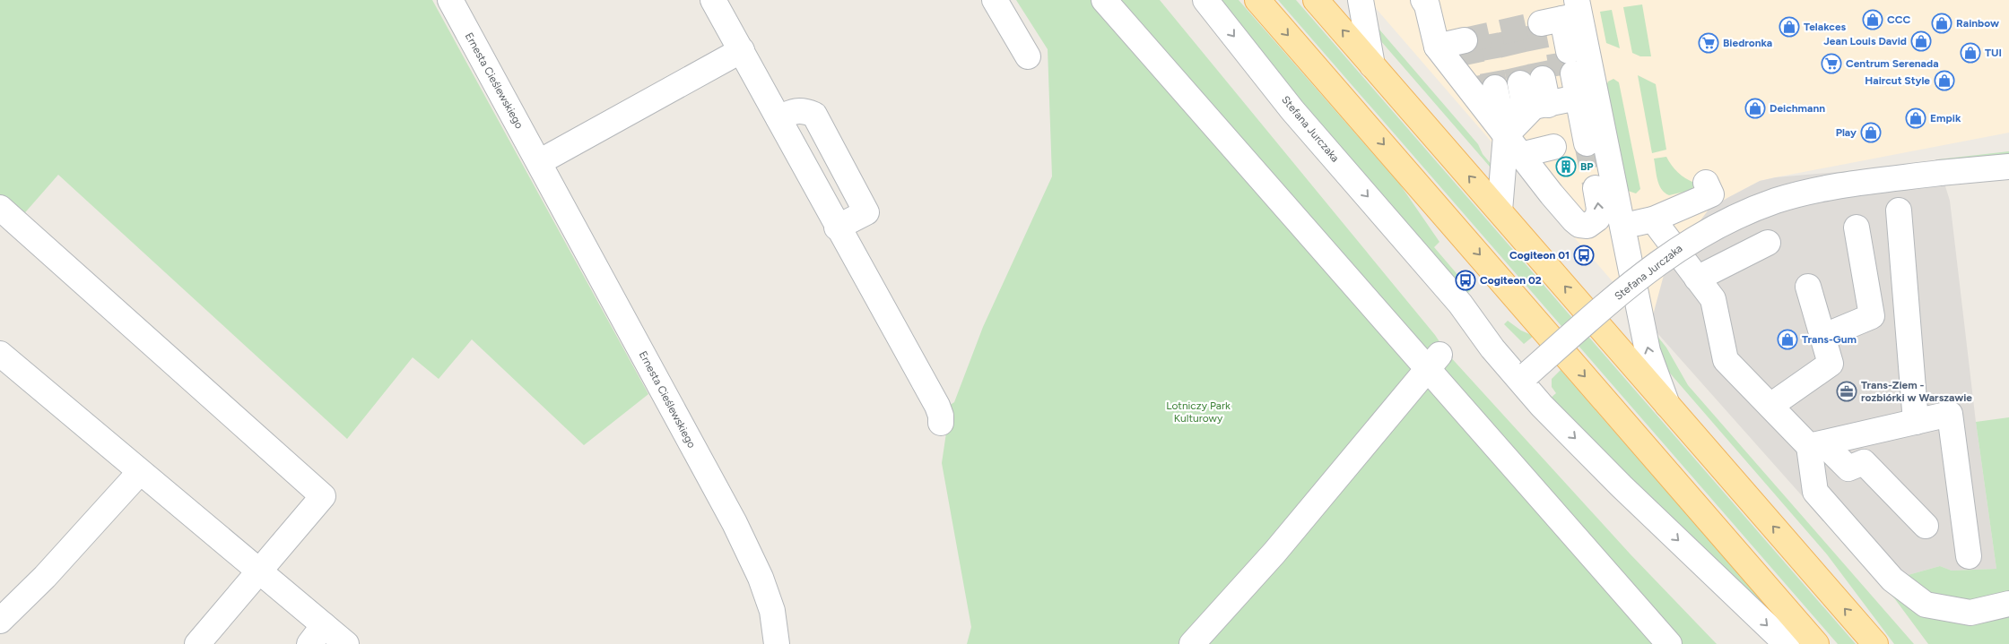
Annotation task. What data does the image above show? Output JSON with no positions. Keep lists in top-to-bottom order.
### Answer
{
  "streets": {
    "street": ["Ernesta Cieślewskiego", "Stefana Jurczaka"]
  },
  "parks": ["Lotniczy Park Kulturowy"],
  "places": {
    "shop": [
      "CCC",
      "Rainbow",
      "Telakces",
      "Jean Louis David",
      "TUI",
      "Haircut Style",
      "Deichmann",
      "Empik",
      "Play",
      "Trans-Gum"
    ],
    "supermarket": ["Biedronka", "Centrum Serenada"],
    "building": ["BP"],
    "bus stop": ["Cogiteon 01", "Cogiteon 02"],
    "office": ["Trans-Ziem - rozbiórki w Warszawie"]
  }
}
